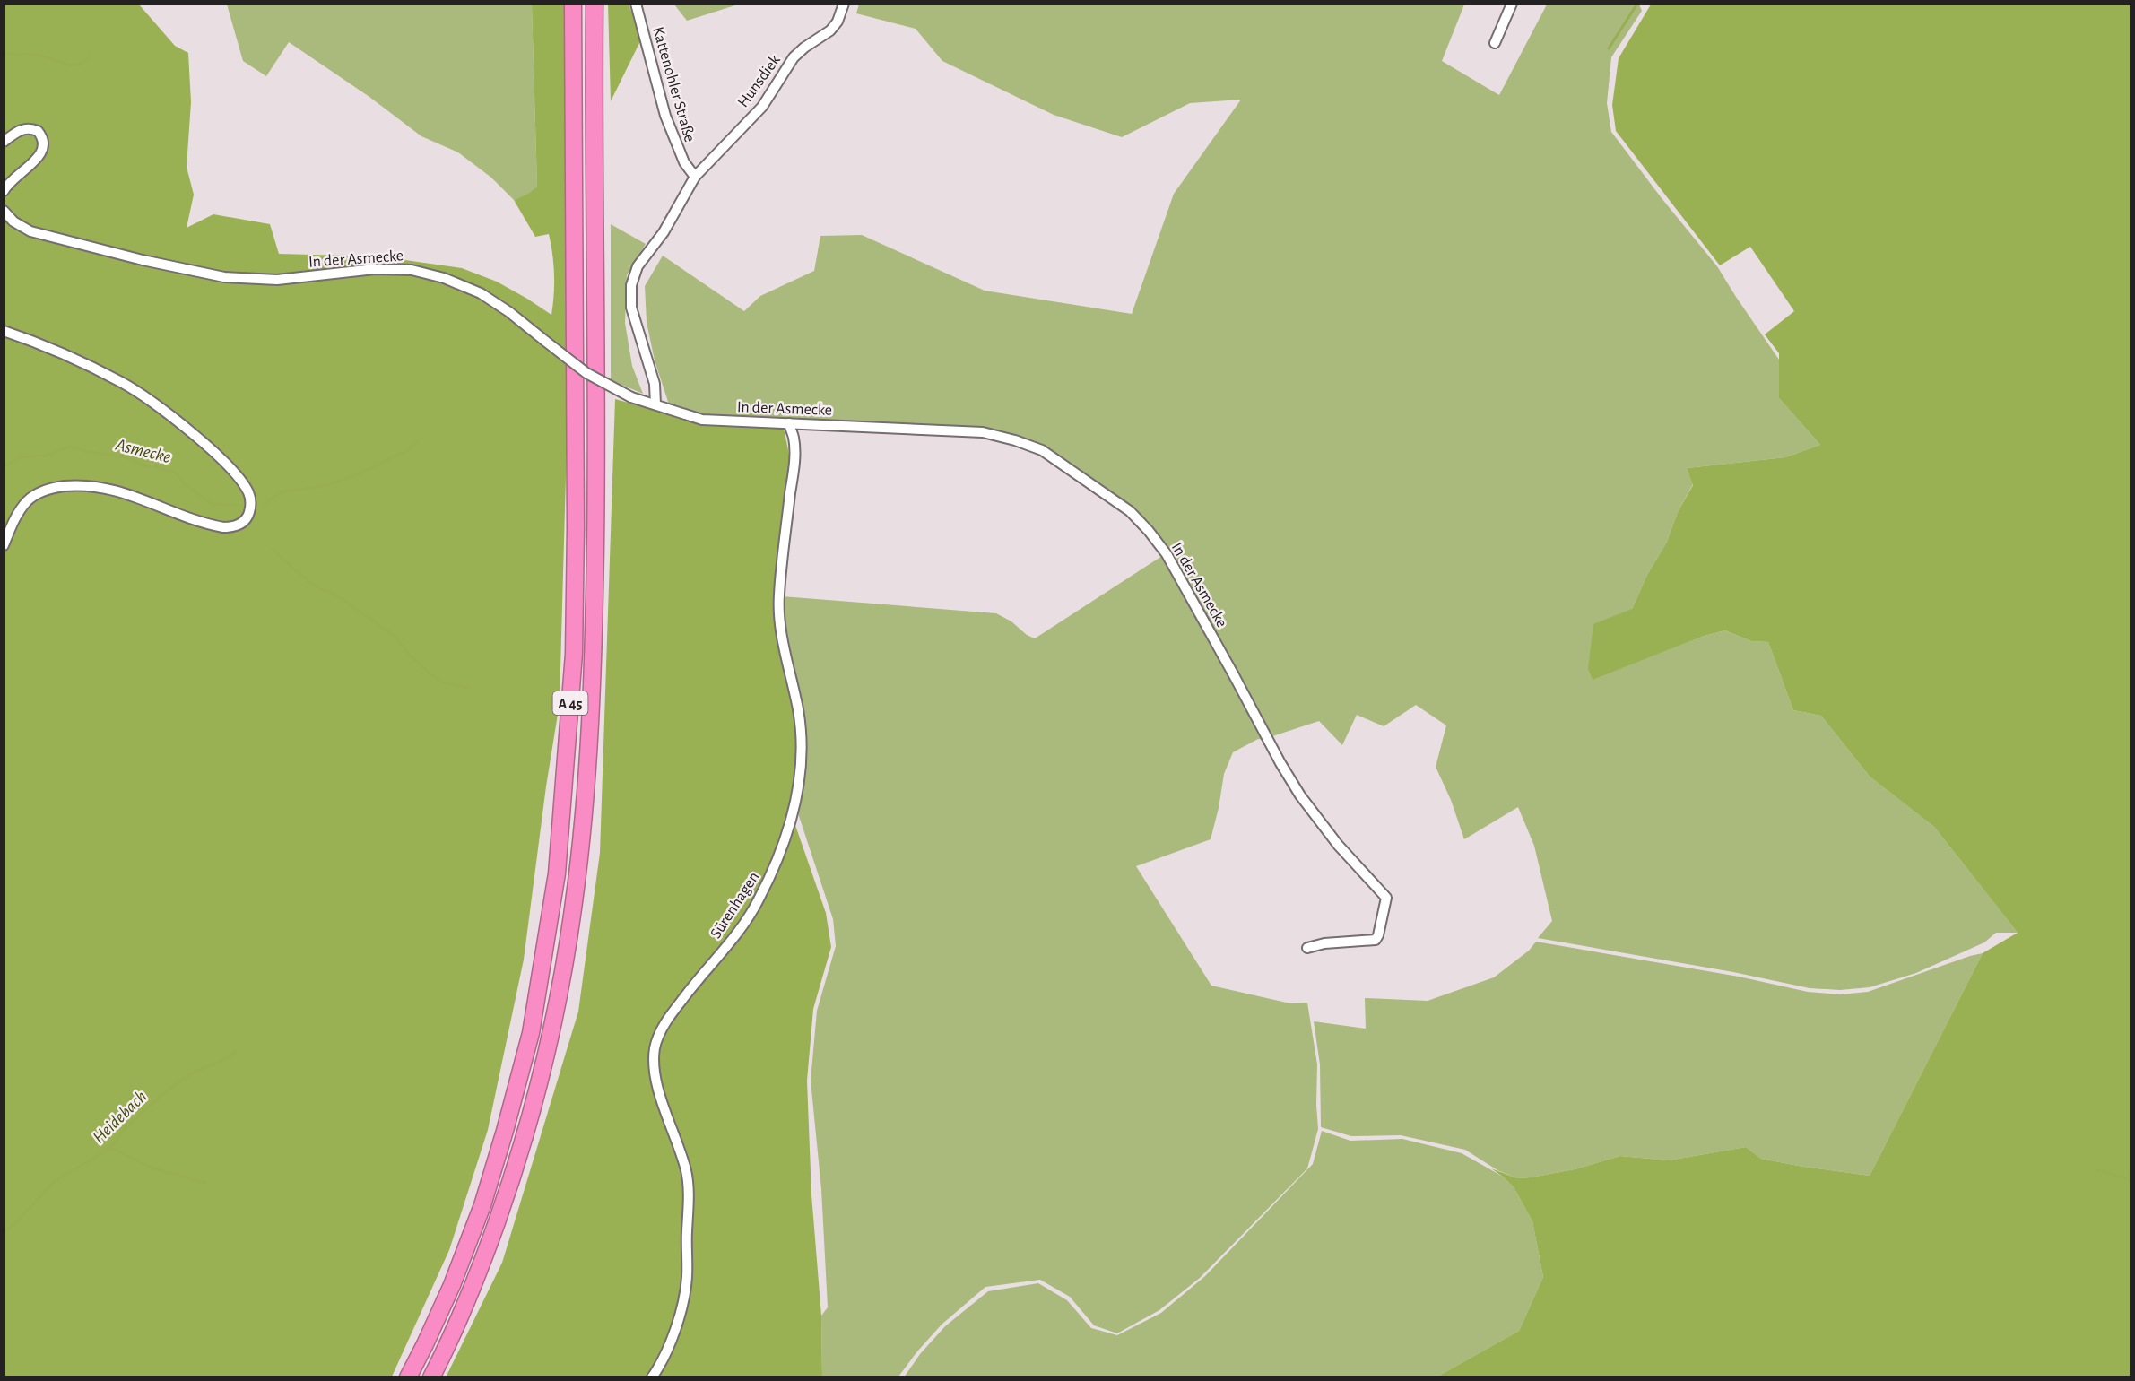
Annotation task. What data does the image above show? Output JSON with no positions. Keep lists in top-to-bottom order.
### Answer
{
  "streets": {
    "highway": ["A 45"],
    "street": [
      "Hunsdiek",
      "Kattenohler Straße",
      "In der Asmecke",
      "Sürenhagen"
    ]
  },
  "crossings": [
    ["Hunsdiek", "Kattenohler Straße"],
    ["In der Asmecke", "Sürenhagen"]
  ],
  "water": ["Asmecke", "Heidebach"]
}
